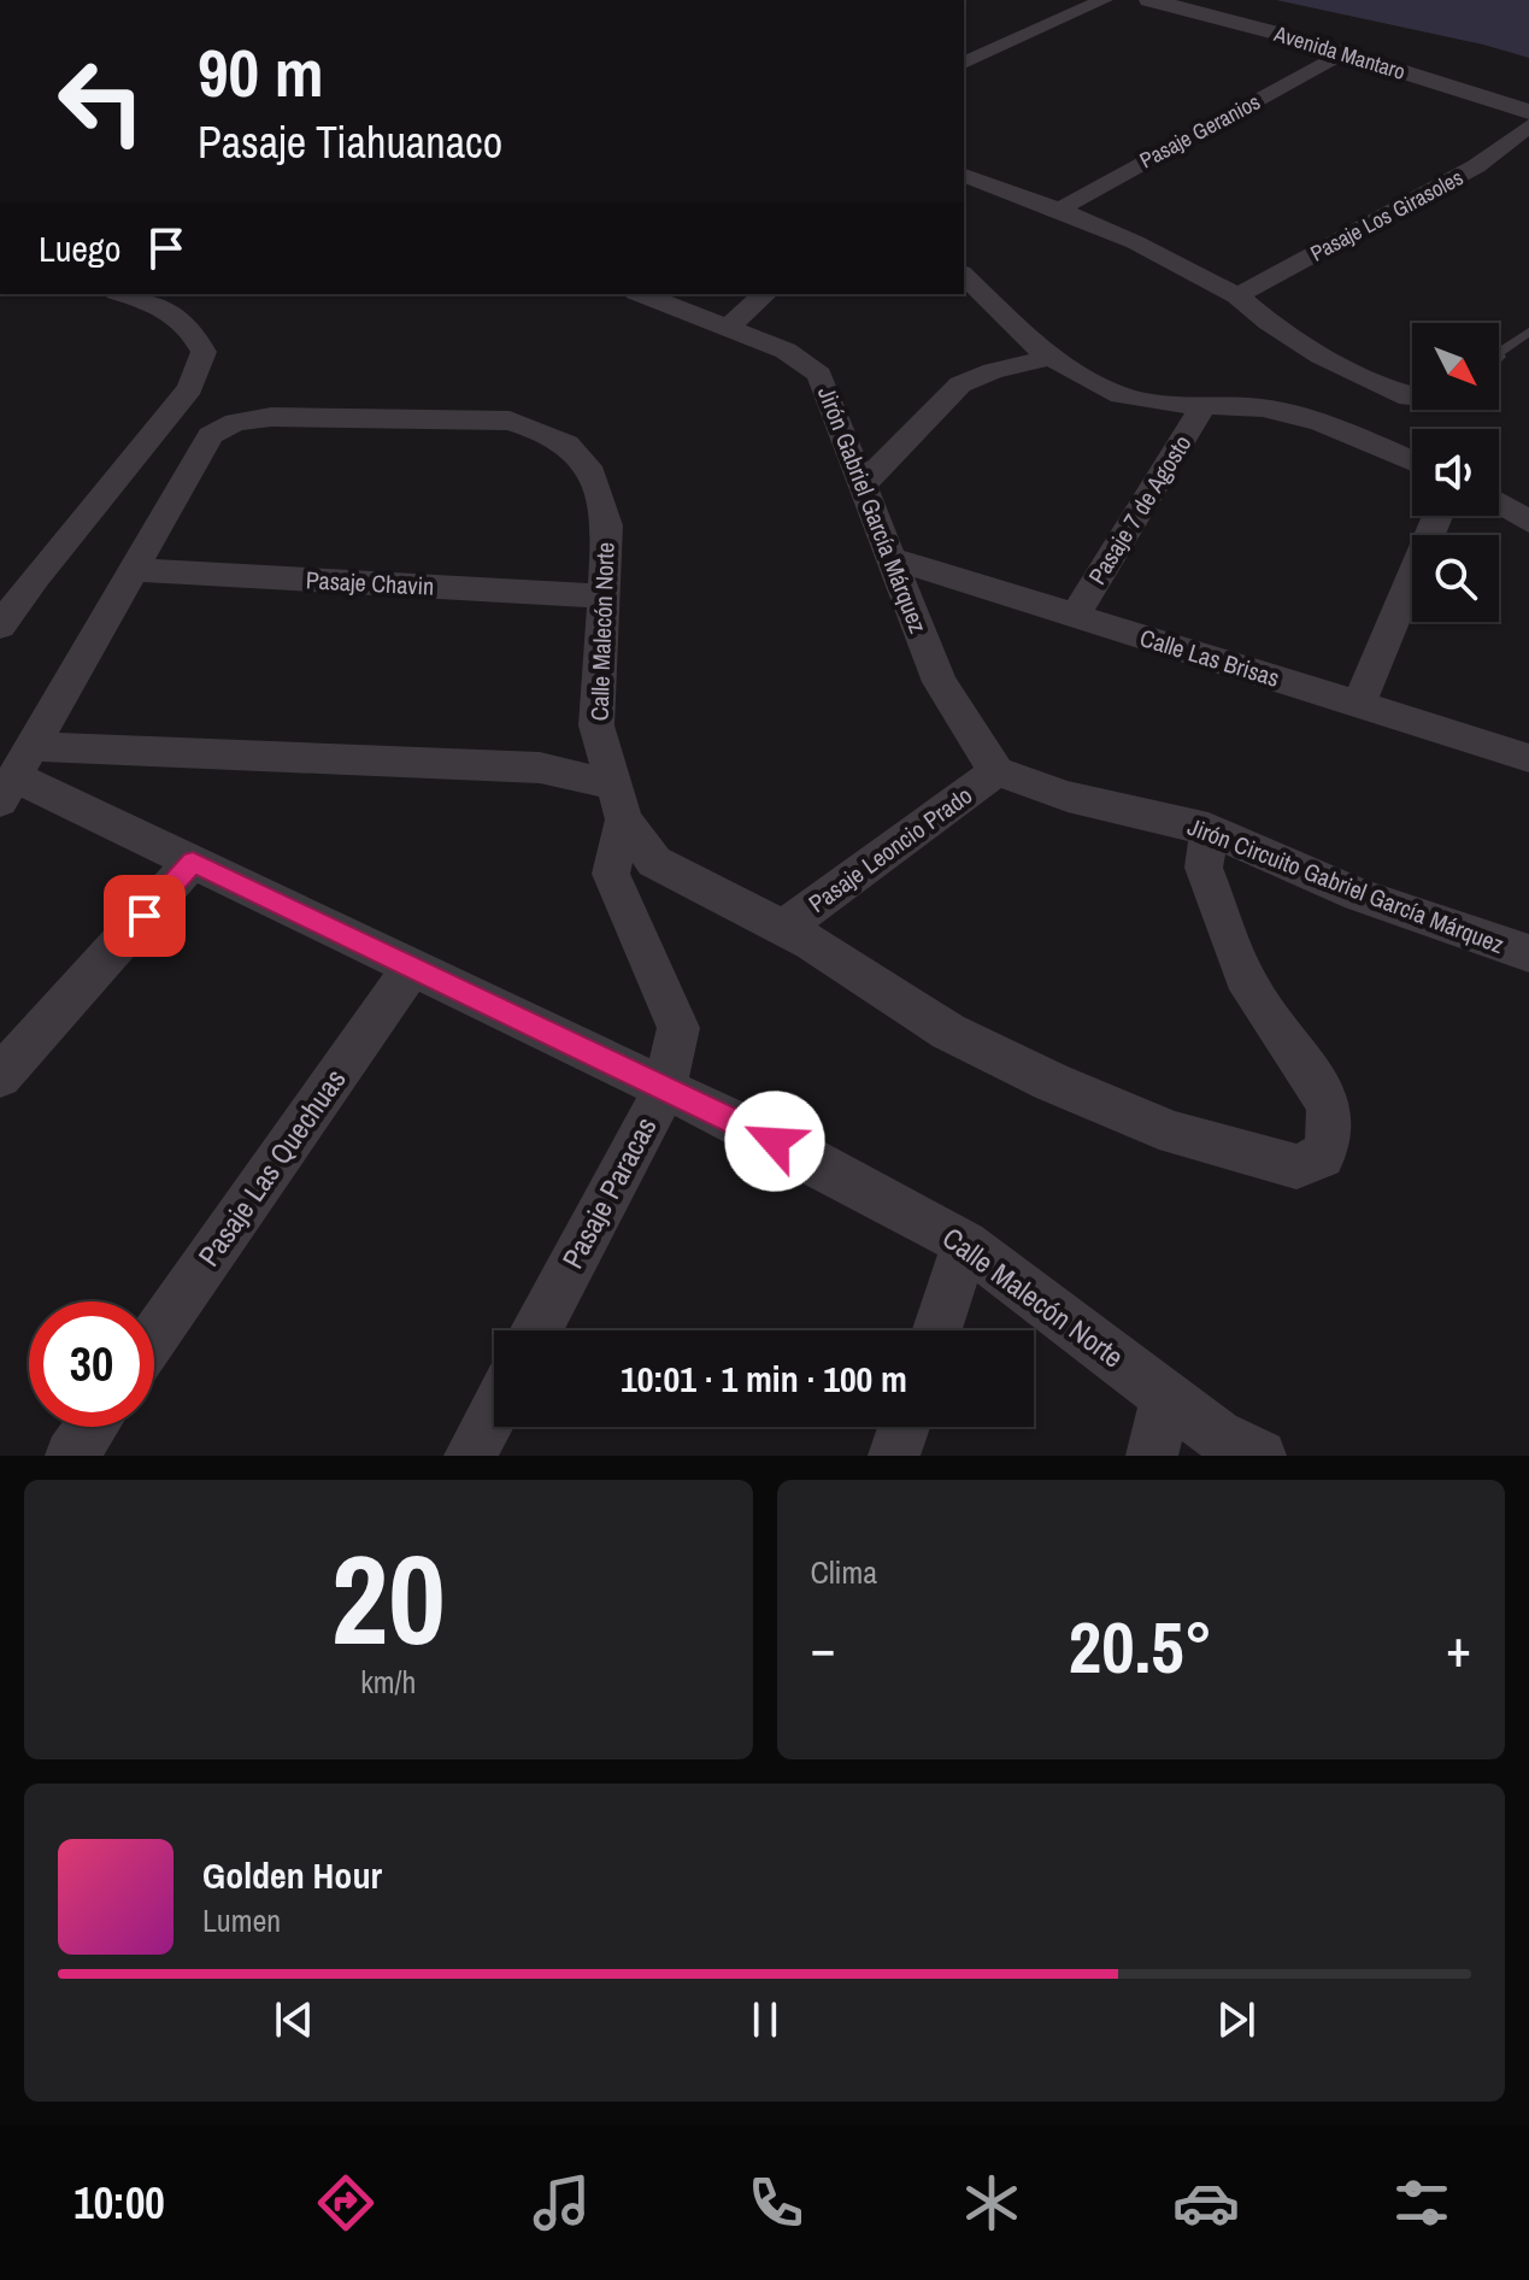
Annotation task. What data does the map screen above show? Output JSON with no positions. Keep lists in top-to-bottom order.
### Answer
{
  "streets": {
    "street": [
      "Avenida Mantaro",
      "Pasaje Geranios",
      "Pasaje Los Girasoles",
      "Jirón Gabriel García Márquez",
      "Pasaje 7 de Agosto",
      "Pasaje Chavin",
      "Calle Malecón Norte",
      "Calle Las Brisas",
      "Pasaje Leoncio Prado",
      "Jirón Circuito Gabriel García Márquez",
      "Pasaje Las Quechuas",
      "Pasaje Paracas"
    ]
  },
  "crossings": [
    ["Avenida Mantaro", "Pasaje Geranios"],
    ["Jirón Gabriel García Márquez", "Calle Las Brisas"],
    ["Jirón Gabriel García Márquez", "Pasaje Leoncio Prado"],
    ["Jirón Gabriel García Márquez", "Jirón Circuito Gabriel García Márquez"],
    ["Pasaje 7 de Agosto", "Calle Las Brisas"],
    ["Pasaje Chavin", "Calle Malecón Norte"],
    ["Calle Malecón Norte", "Pasaje Leoncio Prado"],
    ["Calle Malecón Norte", "Jirón Circuito Gabriel García Márquez"],
    ["Calle Malecón Norte", "Pasaje Las Quechuas"],
    ["Calle Malecón Norte", "Pasaje Paracas"],
    ["Pasaje Leoncio Prado", "Jirón Circuito Gabriel García Márquez"]
  ],
  "north": "bottom right",
  "page": {
    "turn": ["90 m", "Pasaje Tiahuanaco"],
    "then": "Luego",
    "limit": "30",
    "trip": "10:01 · 1 min · 100 m",
    "tile": [
      ["20", "km/h"],
      "Clima"
    ],
    "heat": ["−", "20.5°", "+"],
    "song": ["Golden Hour", "Lumen"],
    "tabs": "10:00"
  }
}
